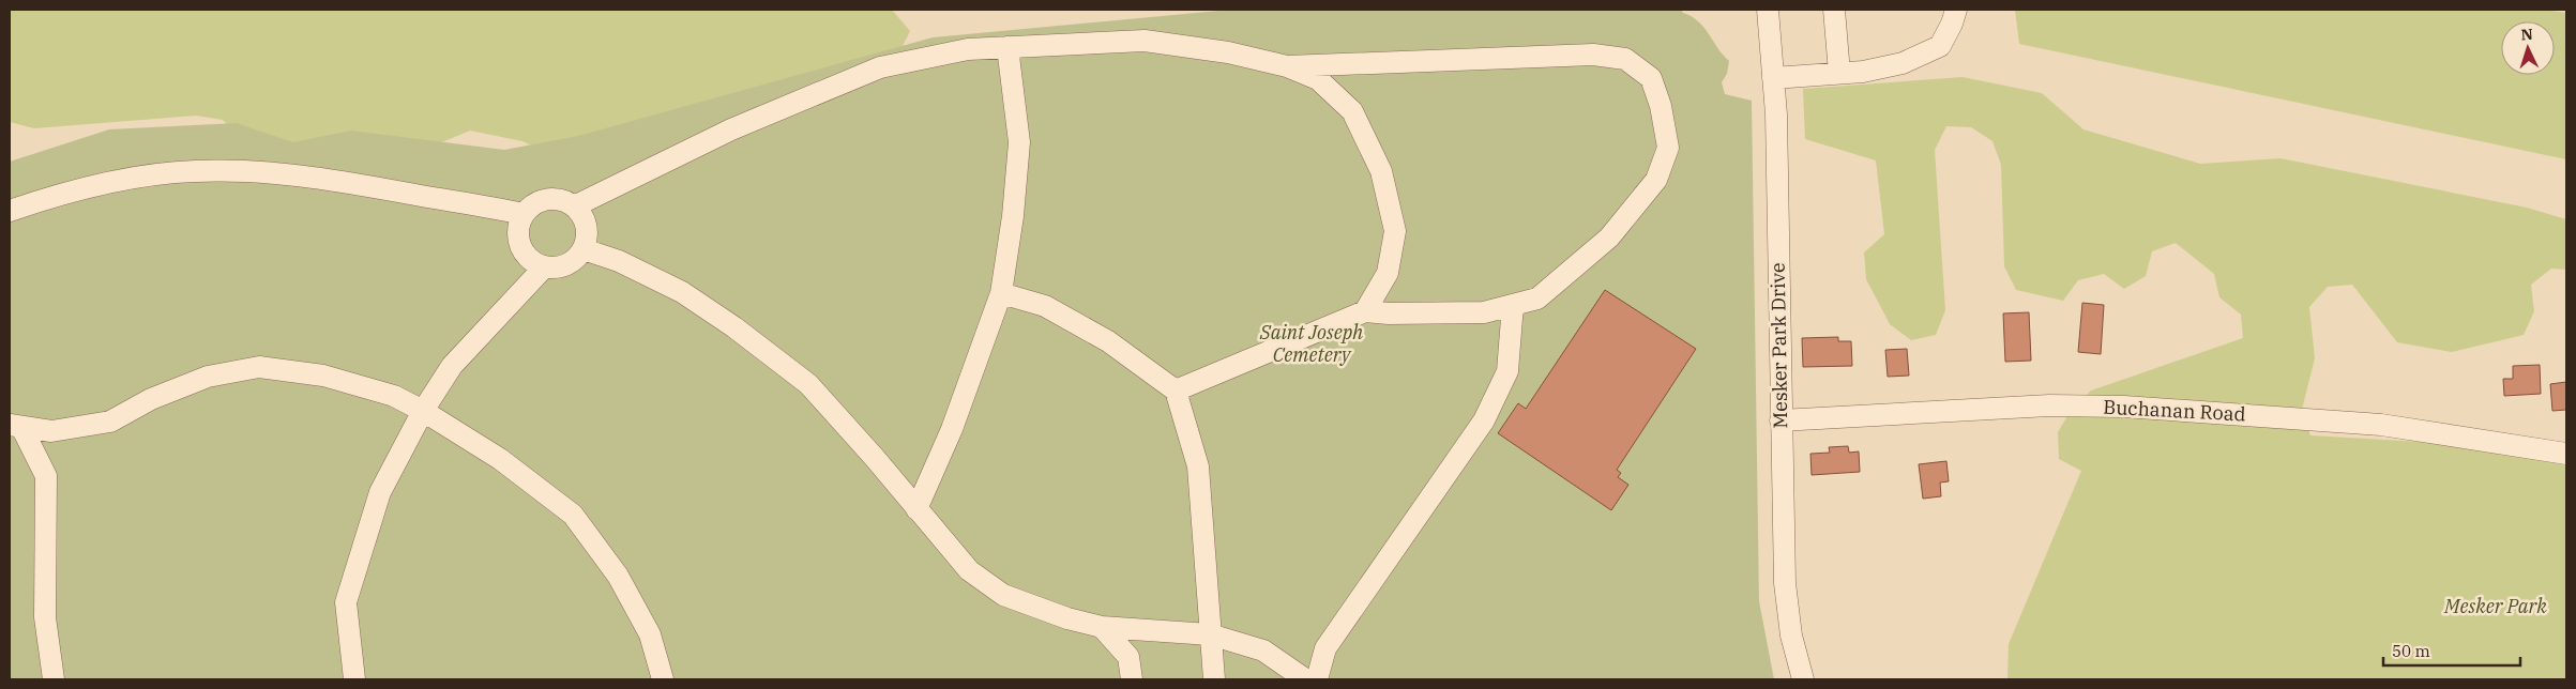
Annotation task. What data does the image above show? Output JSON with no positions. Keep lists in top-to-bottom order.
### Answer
{
  "streets": {
    "street": ["Mesker Park Drive", "Buchanan Road"]
  },
  "crossings": [
    ["Mesker Park Drive", "Buchanan Road"]
  ],
  "parks": ["Saint Joseph Cemetery", "Mesker Park"],
  "scale_bar": "50 m",
  "north": "top"
}
